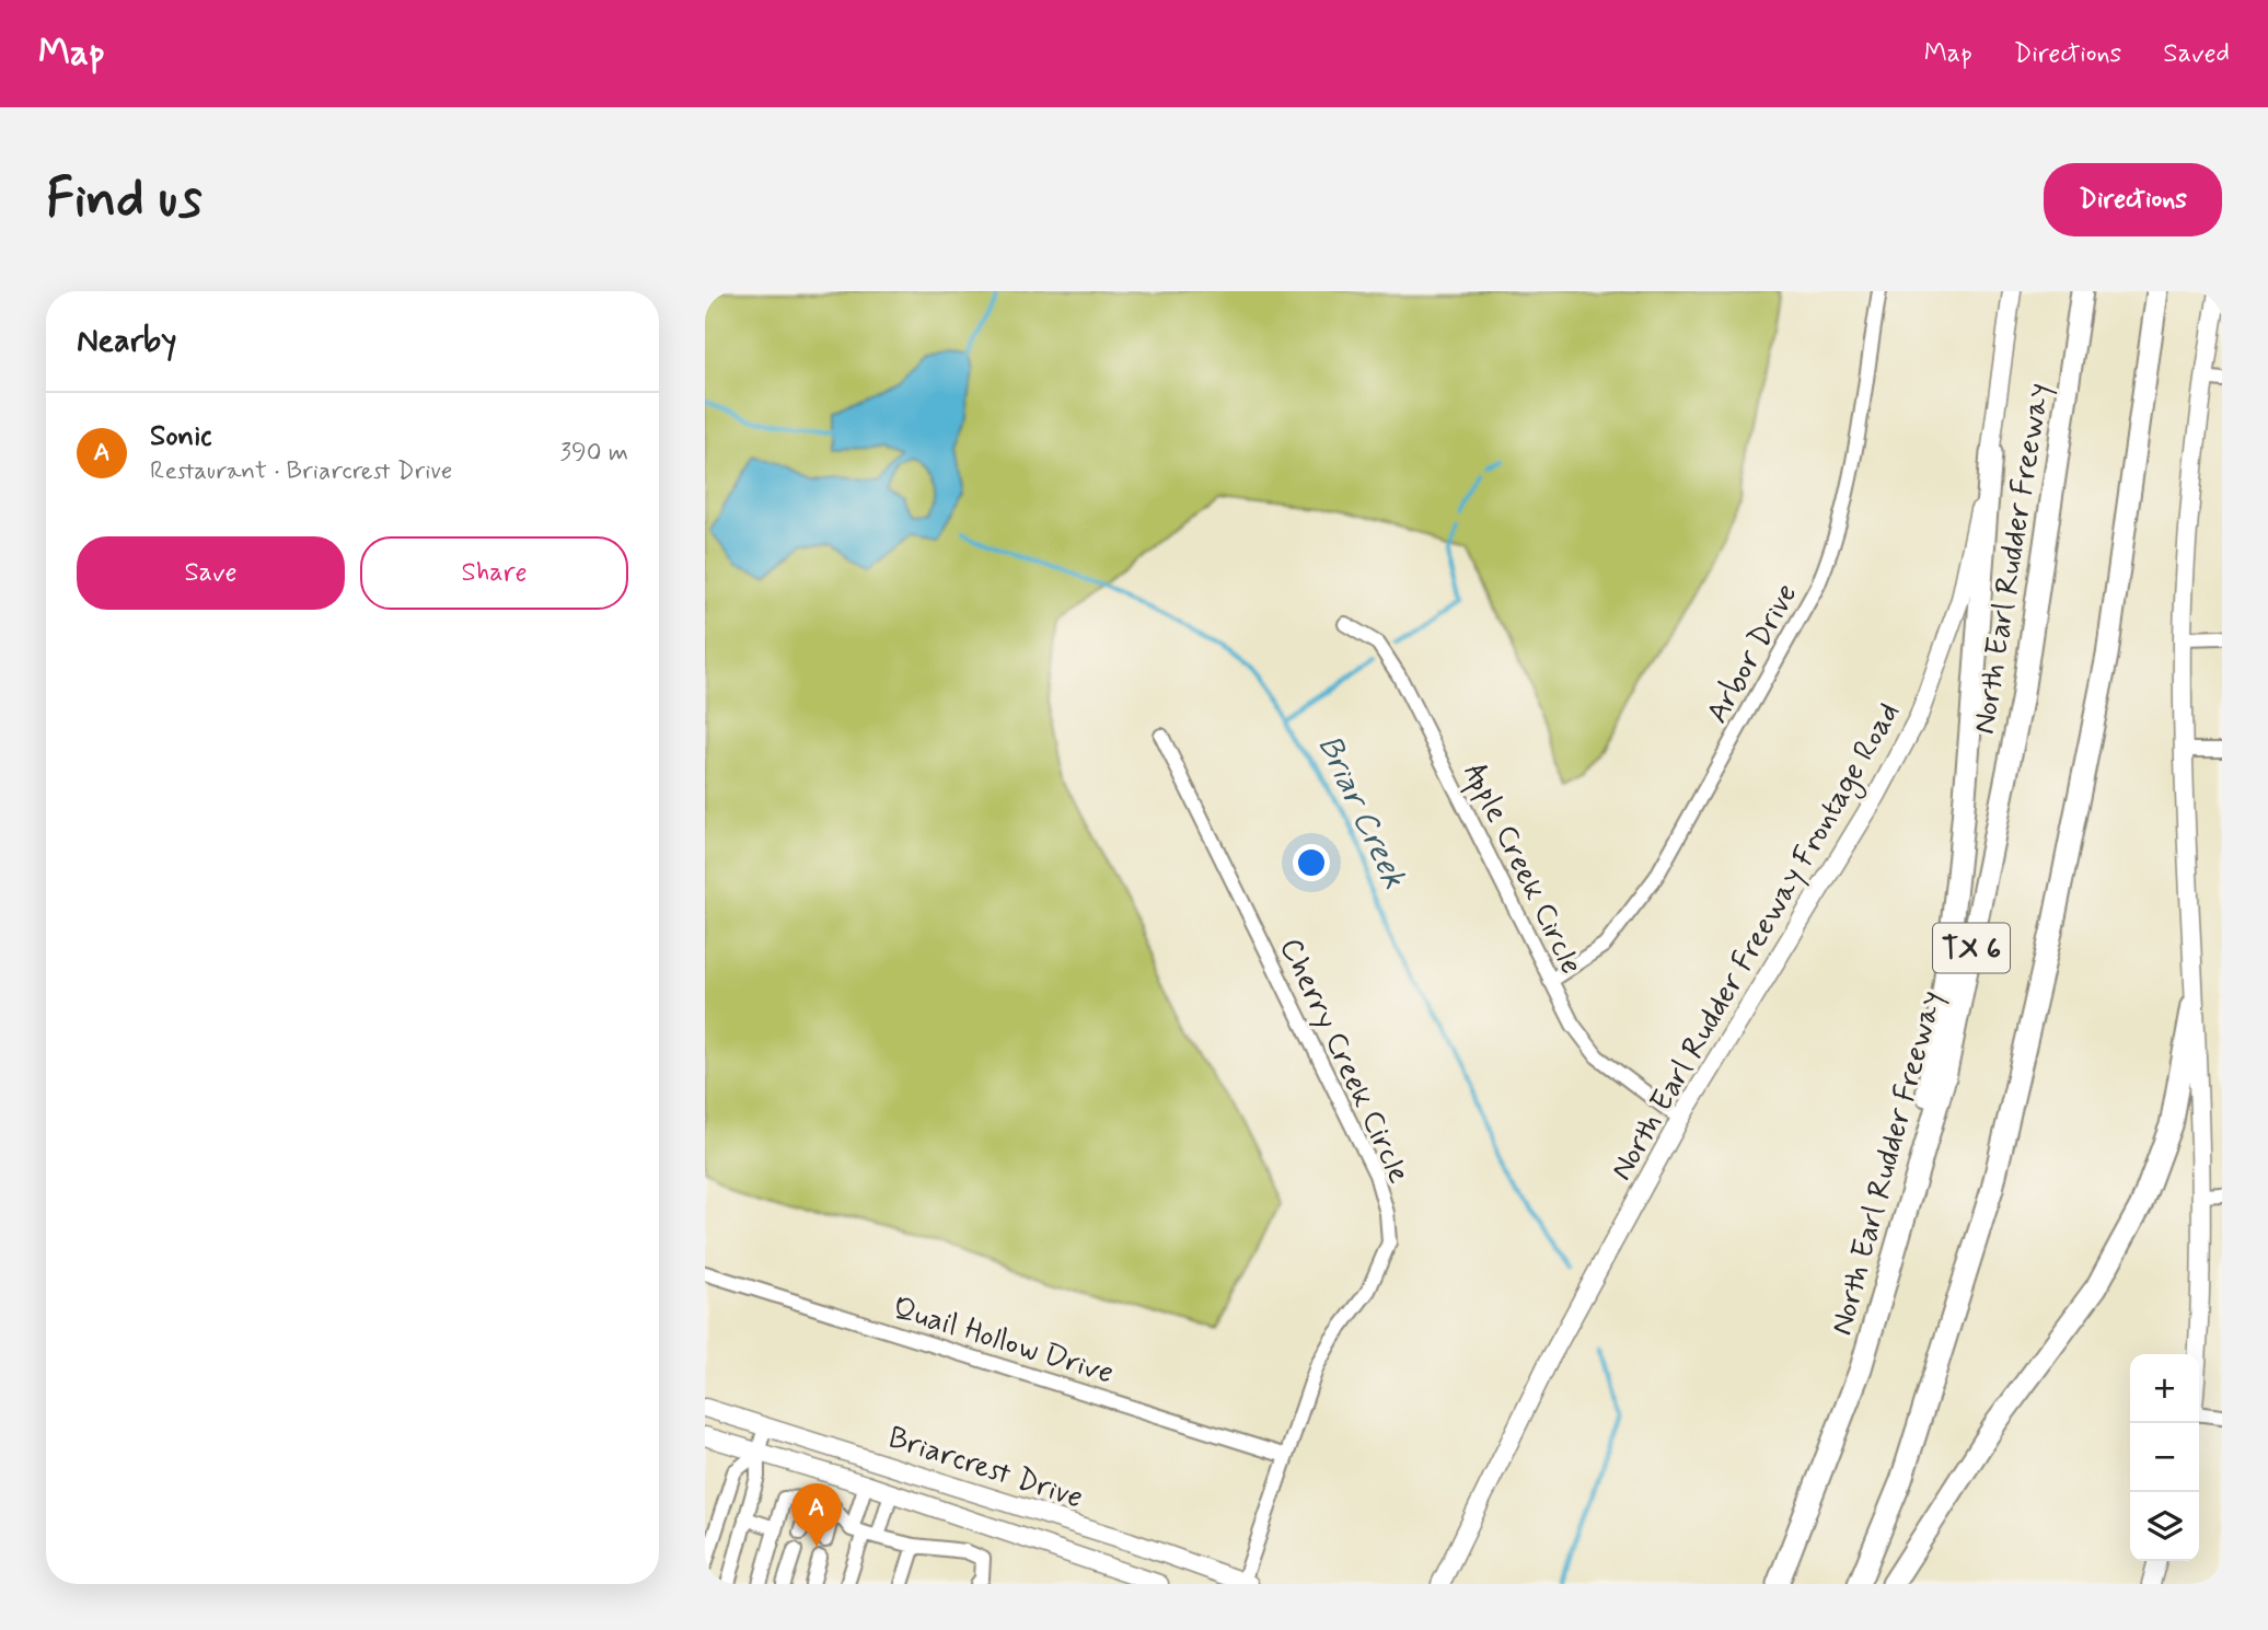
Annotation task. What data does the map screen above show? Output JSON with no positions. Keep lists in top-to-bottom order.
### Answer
{
  "streets": {
    "highway": ["North Earl Rudder Freeway", "TX 6"],
    "main road": ["North Earl Rudder Freeway Frontage Road", "Briarcrest Drive"],
    "street": [
      "Arbor Drive",
      "Apple Creek Circle",
      "Cherry Creek Circle",
      "Quail Hollow Drive"
    ]
  },
  "crossings": [
    ["Arbor Drive", "Apple Creek Circle"],
    ["Apple Creek Circle", "North Earl Rudder Freeway Frontage Road"],
    ["Cherry Creek Circle", "Quail Hollow Drive"],
    ["Cherry Creek Circle", "Briarcrest Drive"]
  ],
  "water": ["Briar Creek"],
  "page": {
    "header": "Map",
    "nav": ["Map", "Directions", "Saved"],
    "buttons": [
      "Directions",
      ["Save", "Share"]
    ],
    "title": "Find us",
    "heading": "Nearby",
    "list": [
      {
        "mark": "A",
        "name": "Sonic",
        "note": "Restaurant · Briarcrest Drive",
        "value": "390 m"
      }
    ],
    "map_buttons": ["+", "−"],
    "pins": "A"
  }
}
